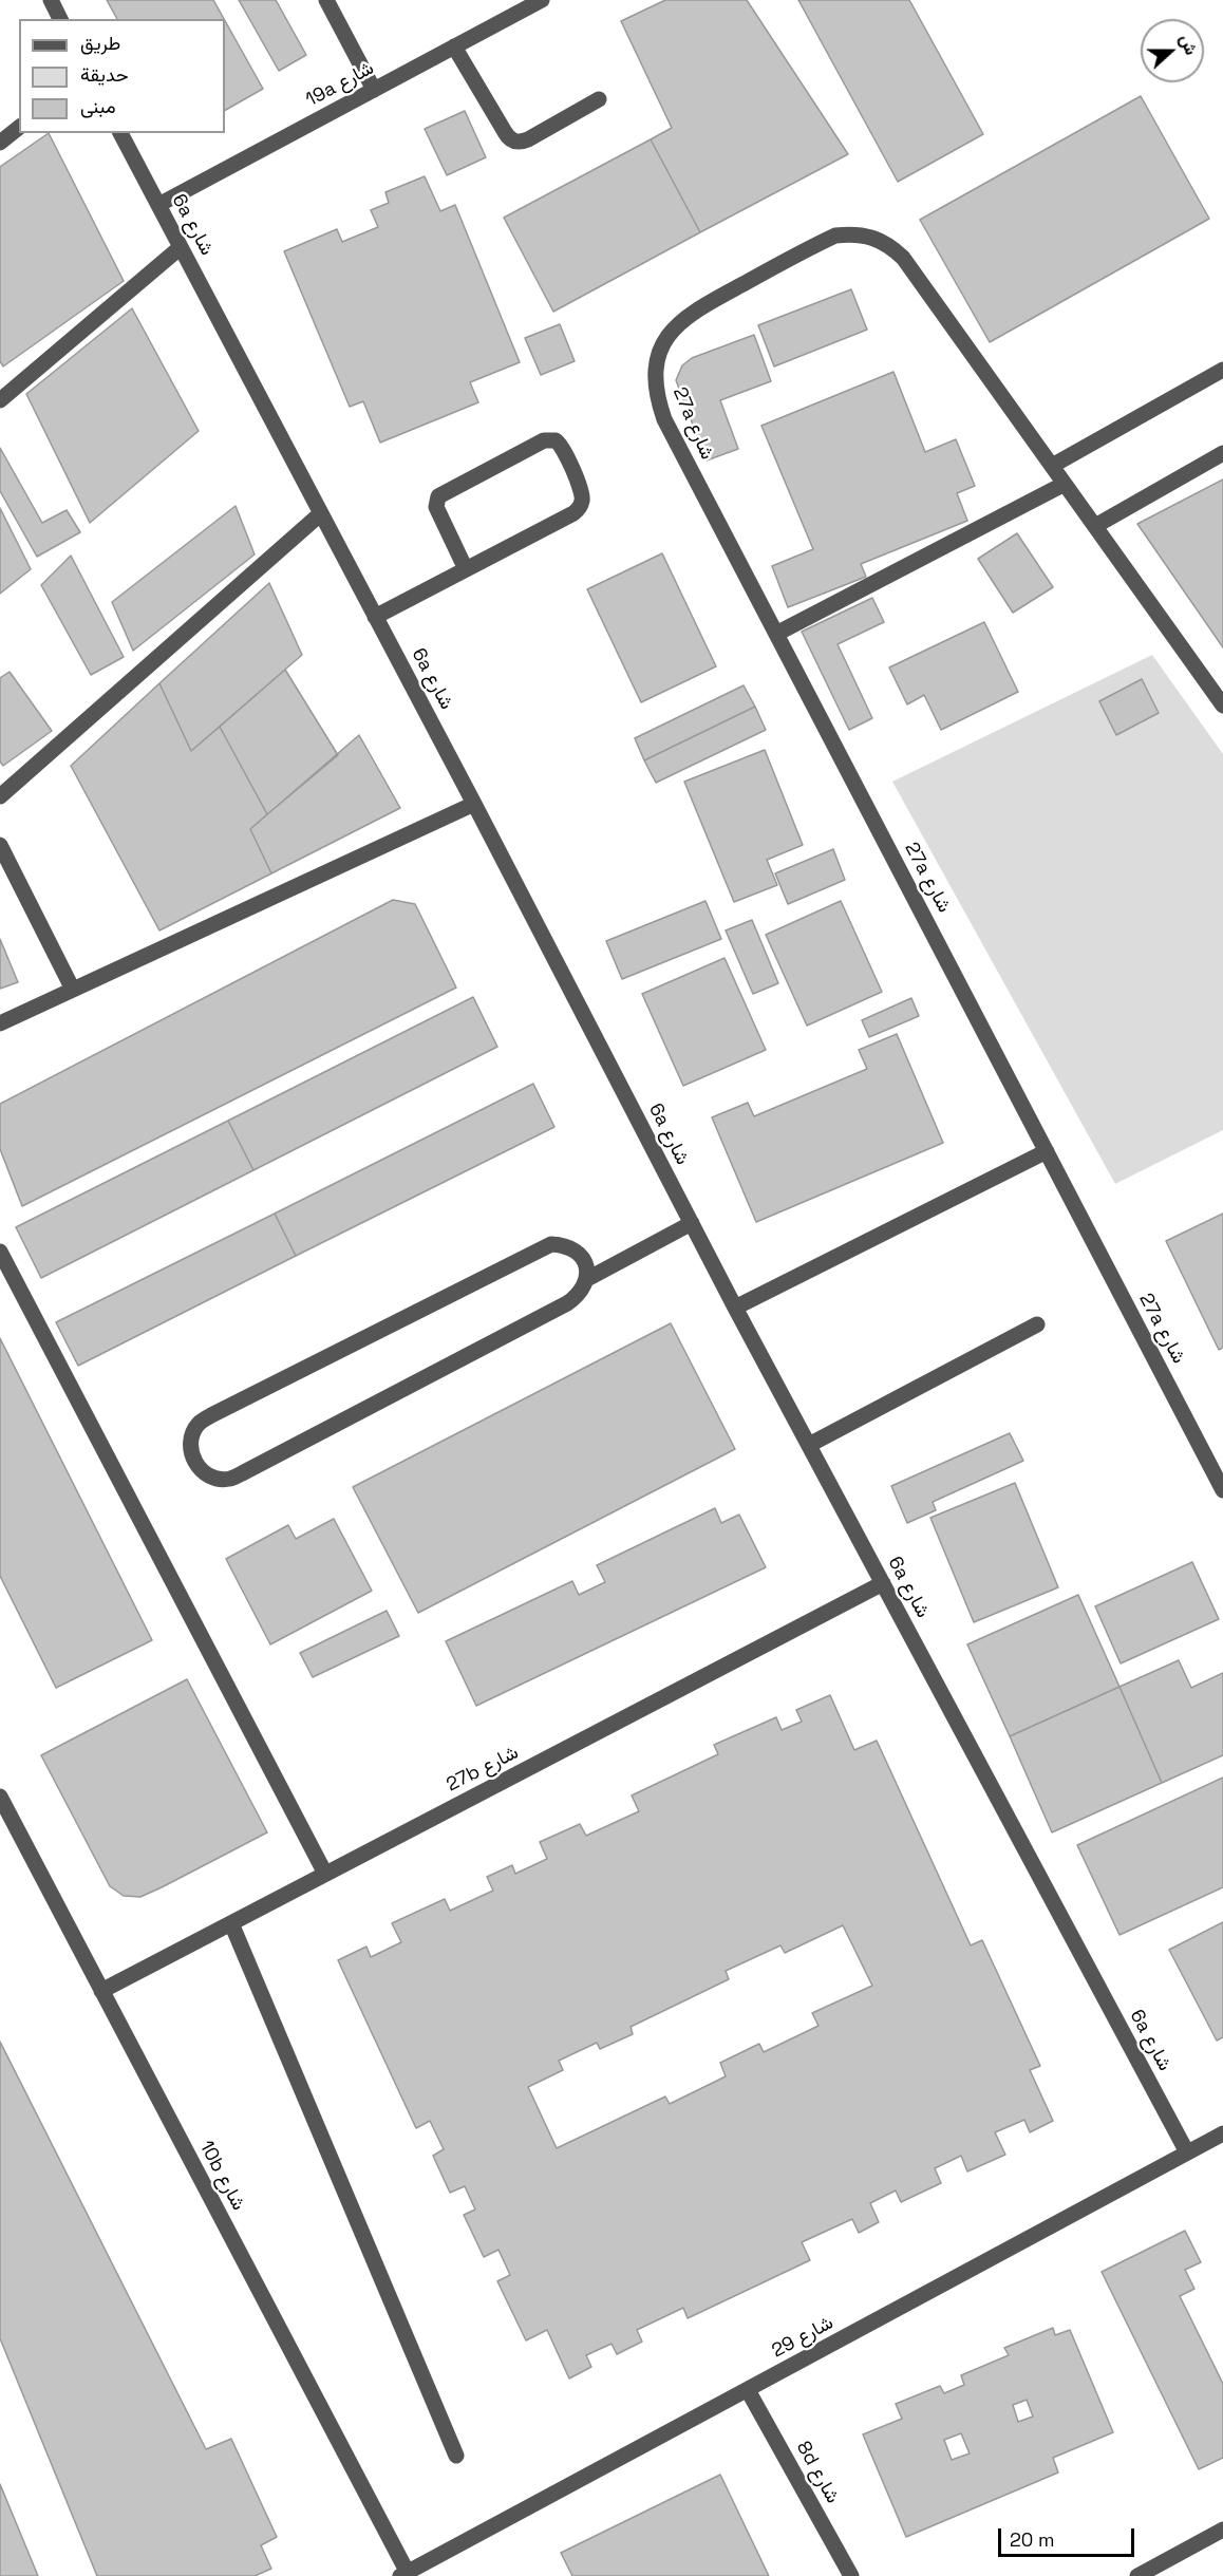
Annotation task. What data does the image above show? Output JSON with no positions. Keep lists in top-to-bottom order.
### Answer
{
  "streets": {
    "street": [
      "19a شارع",
      "6a شارع",
      "27a شارع",
      "27b شارع",
      "10b شارع",
      "شارع 29",
      "8d شارع"
    ]
  },
  "crossings": [
    ["19a شارع", "6a شارع"],
    ["6a شارع", "27b شارع"],
    ["6a شارع", "شارع 29"],
    ["27b شارع", "10b شارع"],
    ["10b شارع", "شارع 29"],
    ["شارع 29", "8d شارع"]
  ],
  "legend": ["طريق", "حديقة", "مبنى"],
  "scale_bar": "20 m",
  "north": "right"
}
